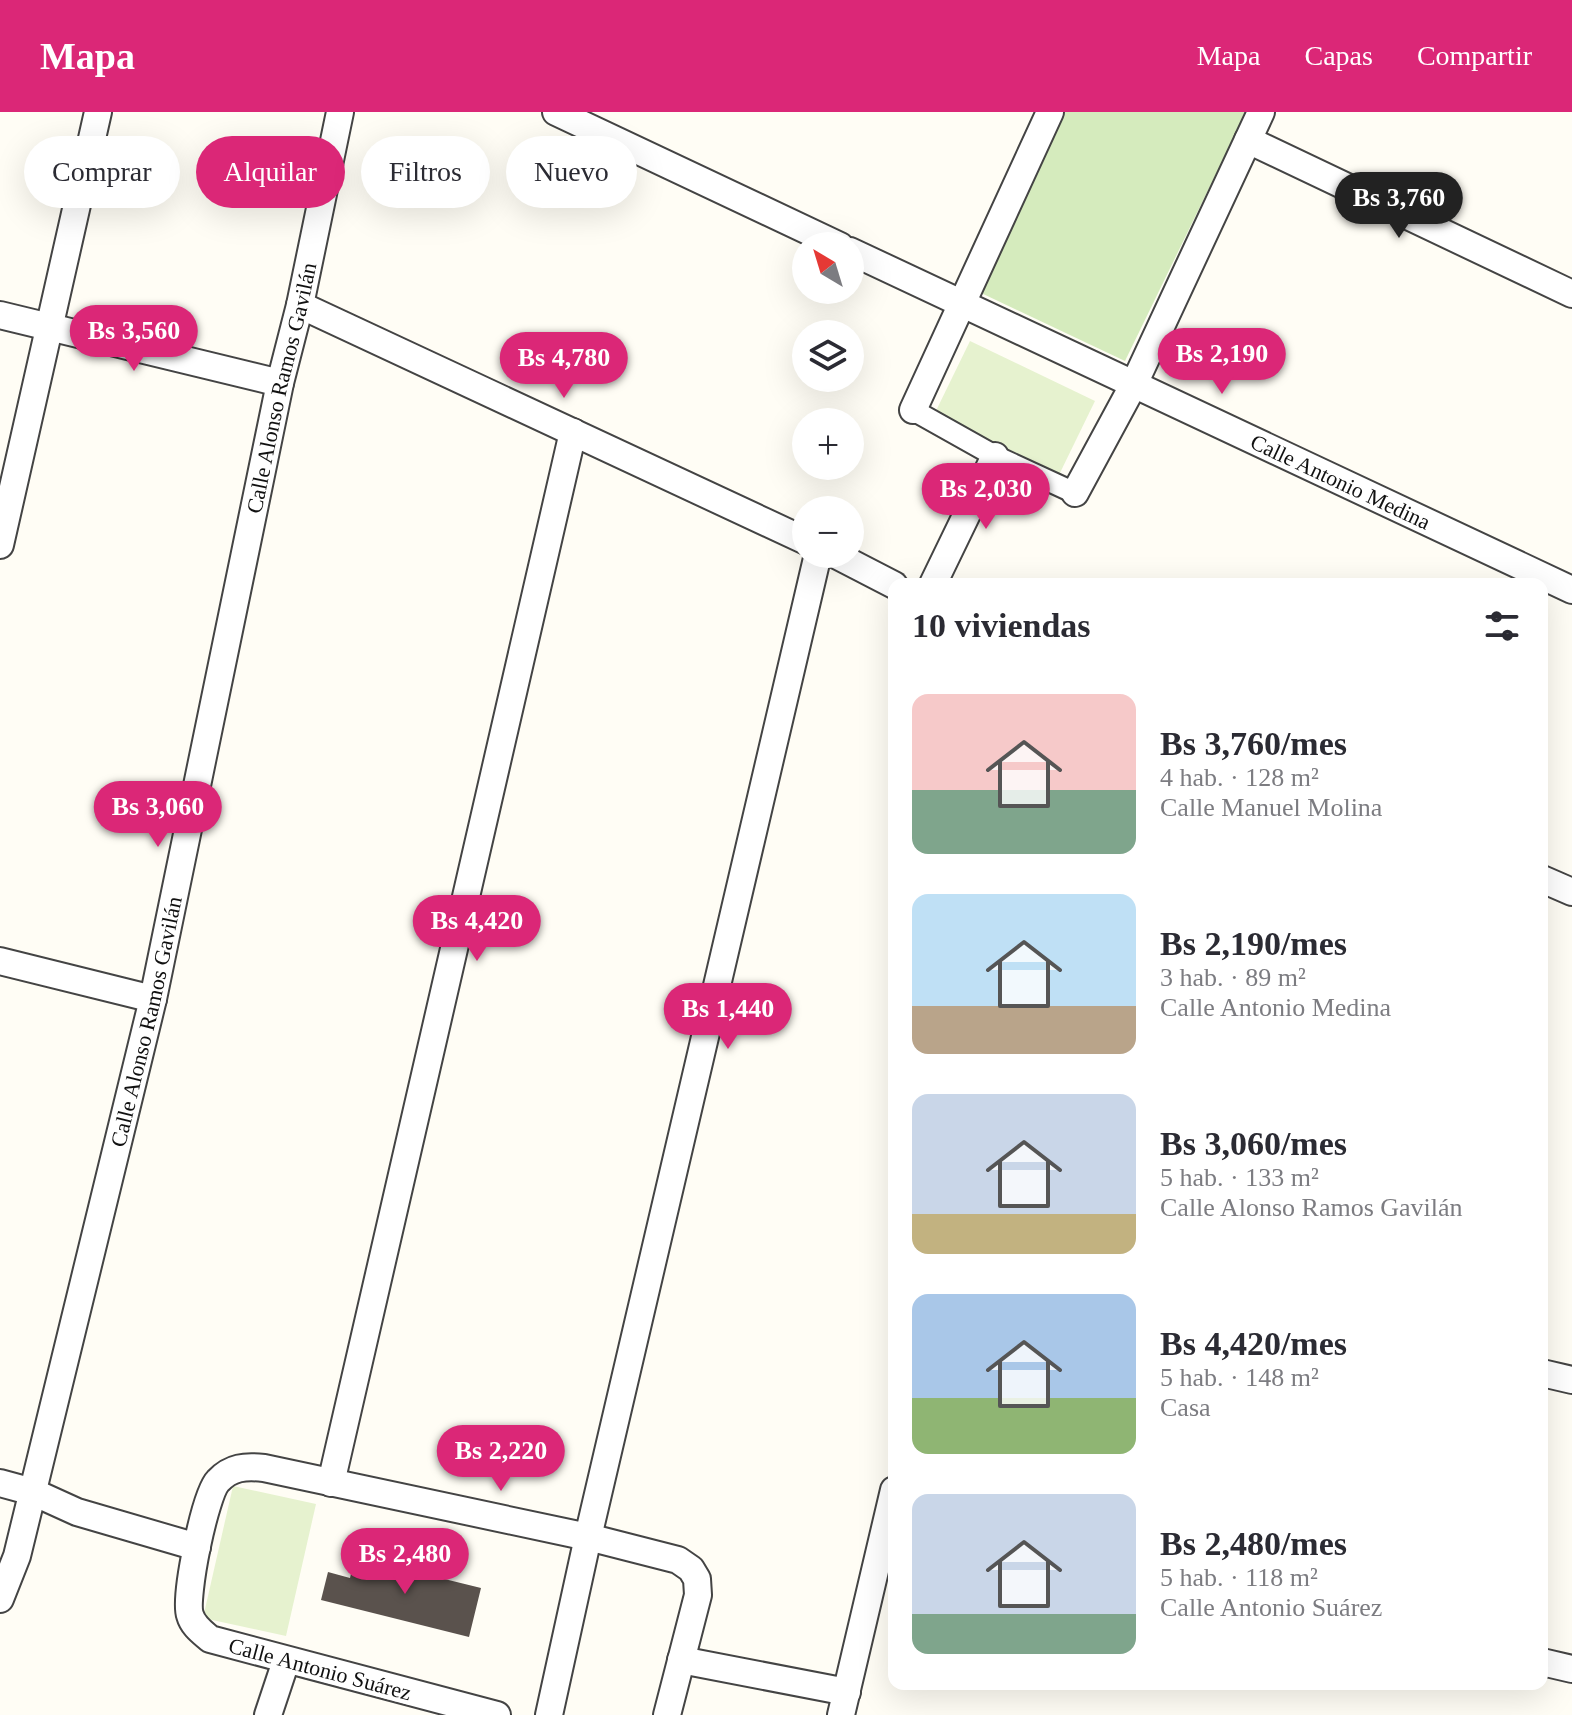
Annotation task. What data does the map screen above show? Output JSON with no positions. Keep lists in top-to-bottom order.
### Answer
{
  "streets": {
    "street": ["Calle Alonso Ramos Gavilán", "Calle Antonio Medina", "Calle Antonio Suárez"]
  },
  "north": "top left",
  "page": {
    "header": "Mapa",
    "nav": ["Mapa", "Capas", "Compartir"],
    "chip": [
      "Comprar",
      "Alquilar",
      "Filtros",
      "Nuevo"
    ],
    "price": [
      "Bs 3,760",
      "Bs 3,560",
      "Bs 2,190",
      "Bs 4,780",
      "Bs 2,030",
      "Bs 3,060",
      "Bs 4,420",
      "Bs 1,440",
      "Bs 2,220",
      "Bs 2,480"
    ],
    "map_buttons": ["+", "−"],
    "heading": "10 viviendas",
    "list": [
      {
        "name": "Bs 3,760/mes",
        "note": "4 hab. · 128 m² · Calle Manuel Molina"
      },
      {
        "name": "Bs 2,190/mes",
        "note": "3 hab. · 89 m² · Calle Antonio Medina"
      },
      {
        "name": "Bs 3,060/mes",
        "note": "5 hab. · 133 m² · Calle Alonso Ramos Gavilán"
      },
      {
        "name": "Bs 4,420/mes",
        "note": "5 hab. · 148 m² · Casa"
      },
      {
        "name": "Bs 2,480/mes",
        "note": "5 hab. · 118 m² · Calle Antonio Suárez"
      }
    ]
  }
}
